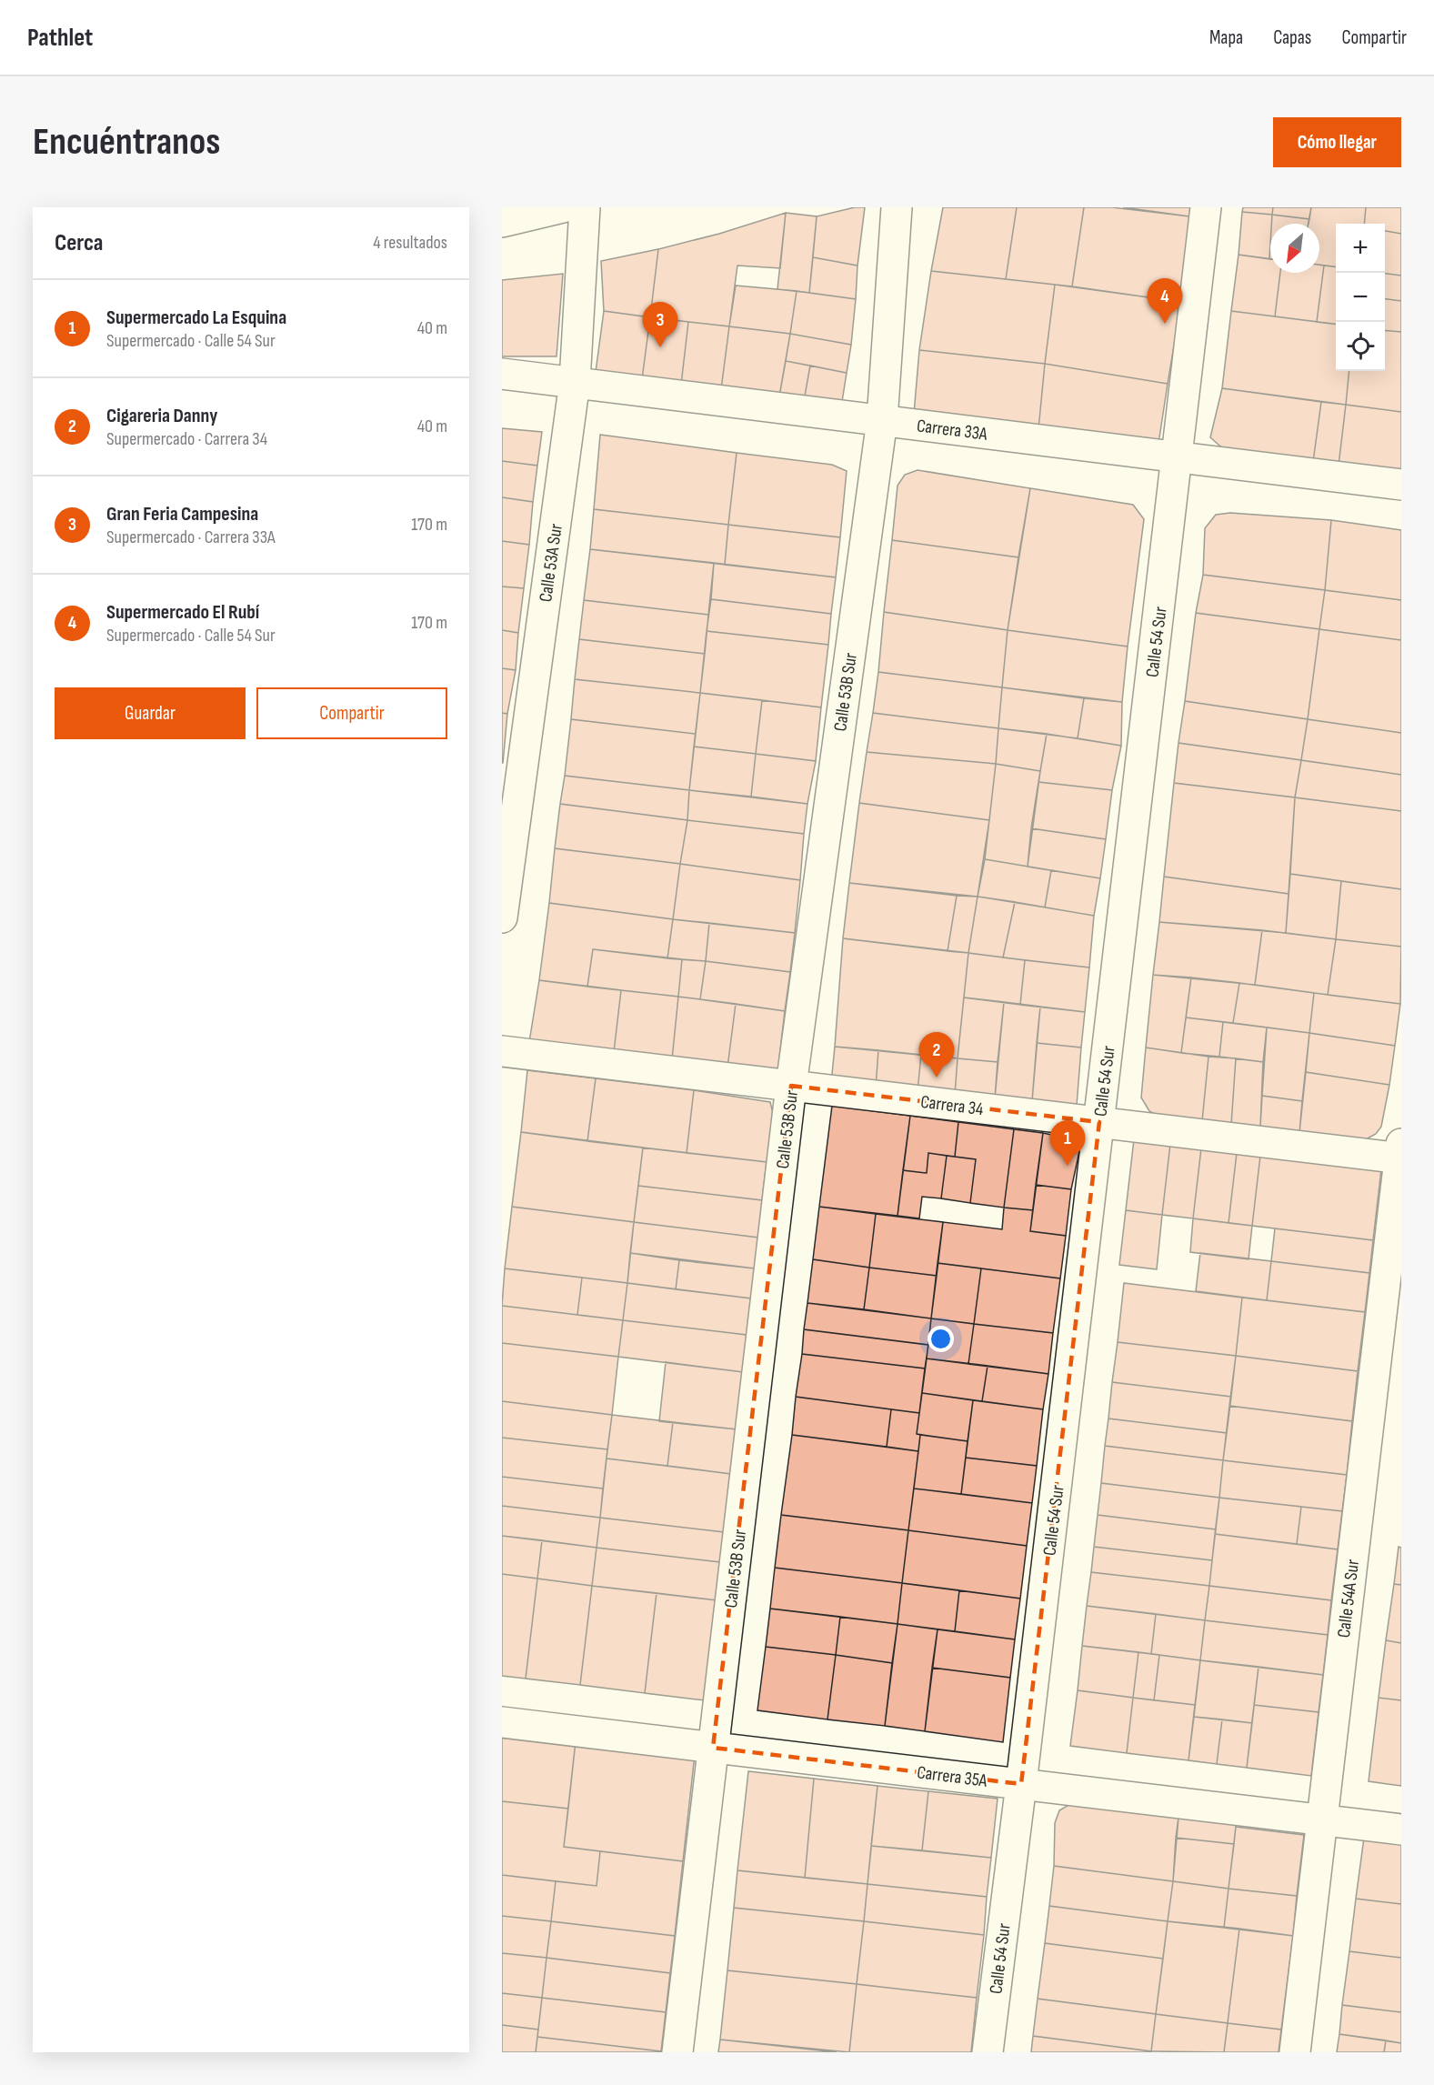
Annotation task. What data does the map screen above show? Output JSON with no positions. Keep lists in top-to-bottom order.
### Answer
{
  "streets": {
    "street": [
      "Carrera 33A",
      "Calle 53A Sur",
      "Calle 54 Sur",
      "Calle 53B Sur",
      "Carrera 34",
      "Calle 54A Sur",
      "Carrera 35A"
    ]
  },
  "crossings": [
    ["Carrera 33A", "Calle 53A Sur"],
    ["Carrera 33A", "Calle 54 Sur"],
    ["Carrera 33A", "Calle 53B Sur"],
    ["Calle 54 Sur", "Carrera 34"],
    ["Calle 54 Sur", "Carrera 35A"],
    ["Calle 53B Sur", "Carrera 34"],
    ["Calle 53B Sur", "Carrera 35A"],
    ["Carrera 34", "Calle 54A Sur"],
    ["Calle 54A Sur", "Carrera 35A"]
  ],
  "north": "bottom left",
  "page": {
    "header": "Pathlet",
    "nav": ["Mapa", "Capas", "Compartir"],
    "buttons": [
      "Cómo llegar",
      ["Guardar", "Compartir"]
    ],
    "title": "Encuéntranos",
    "heading": ["Cerca", "4 resultados"],
    "map_buttons": ["+", "−"],
    "list": [
      {
        "mark": "1",
        "name": "Supermercado La Esquina",
        "note": "Supermercado · Calle 54 Sur",
        "value": "40 m"
      },
      {
        "mark": "2",
        "name": "Cigareria Danny",
        "note": "Supermercado · Carrera 34",
        "value": "40 m"
      },
      {
        "mark": "3",
        "name": "Gran Feria Campesina",
        "note": "Supermercado · Carrera 33A",
        "value": "170 m"
      },
      {
        "mark": "4",
        "name": "Supermercado El Rubí",
        "note": "Supermercado · Calle 54 Sur",
        "value": "170 m"
      }
    ],
    "pins": [
      "4",
      "3",
      "2",
      "1"
    ]
  }
}
